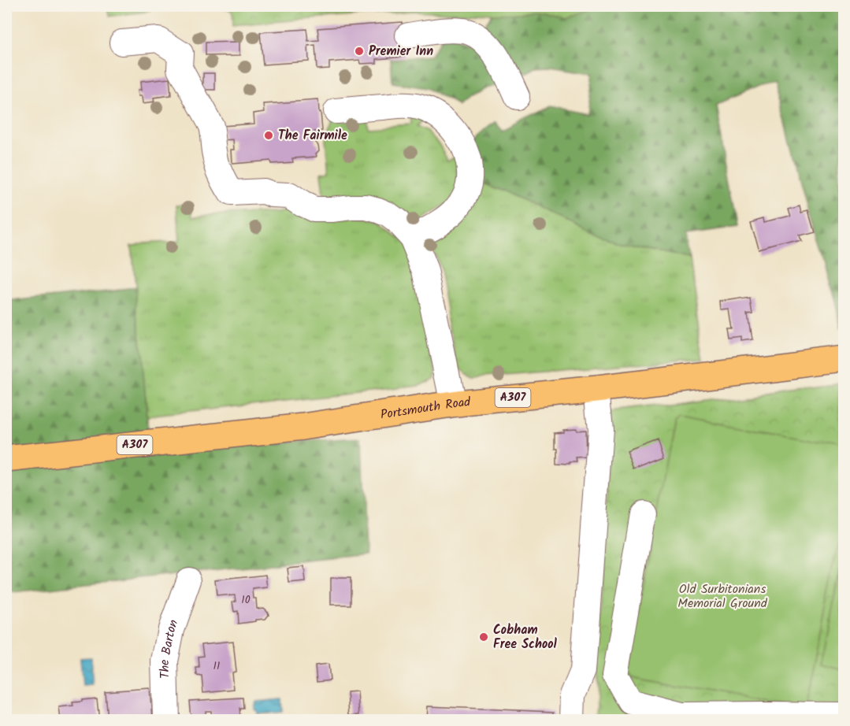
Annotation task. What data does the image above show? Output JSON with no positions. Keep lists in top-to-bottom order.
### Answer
{
  "streets": {
    "main road": ["A307", "Portsmouth Road"],
    "street": ["The Barton"]
  },
  "parks": ["Old Surbitonians Memorial Ground"],
  "places": ["Premier Inn", "The Fairmile", "Cobham Free School"],
  "house_numbers": ["10", "11"]
}
